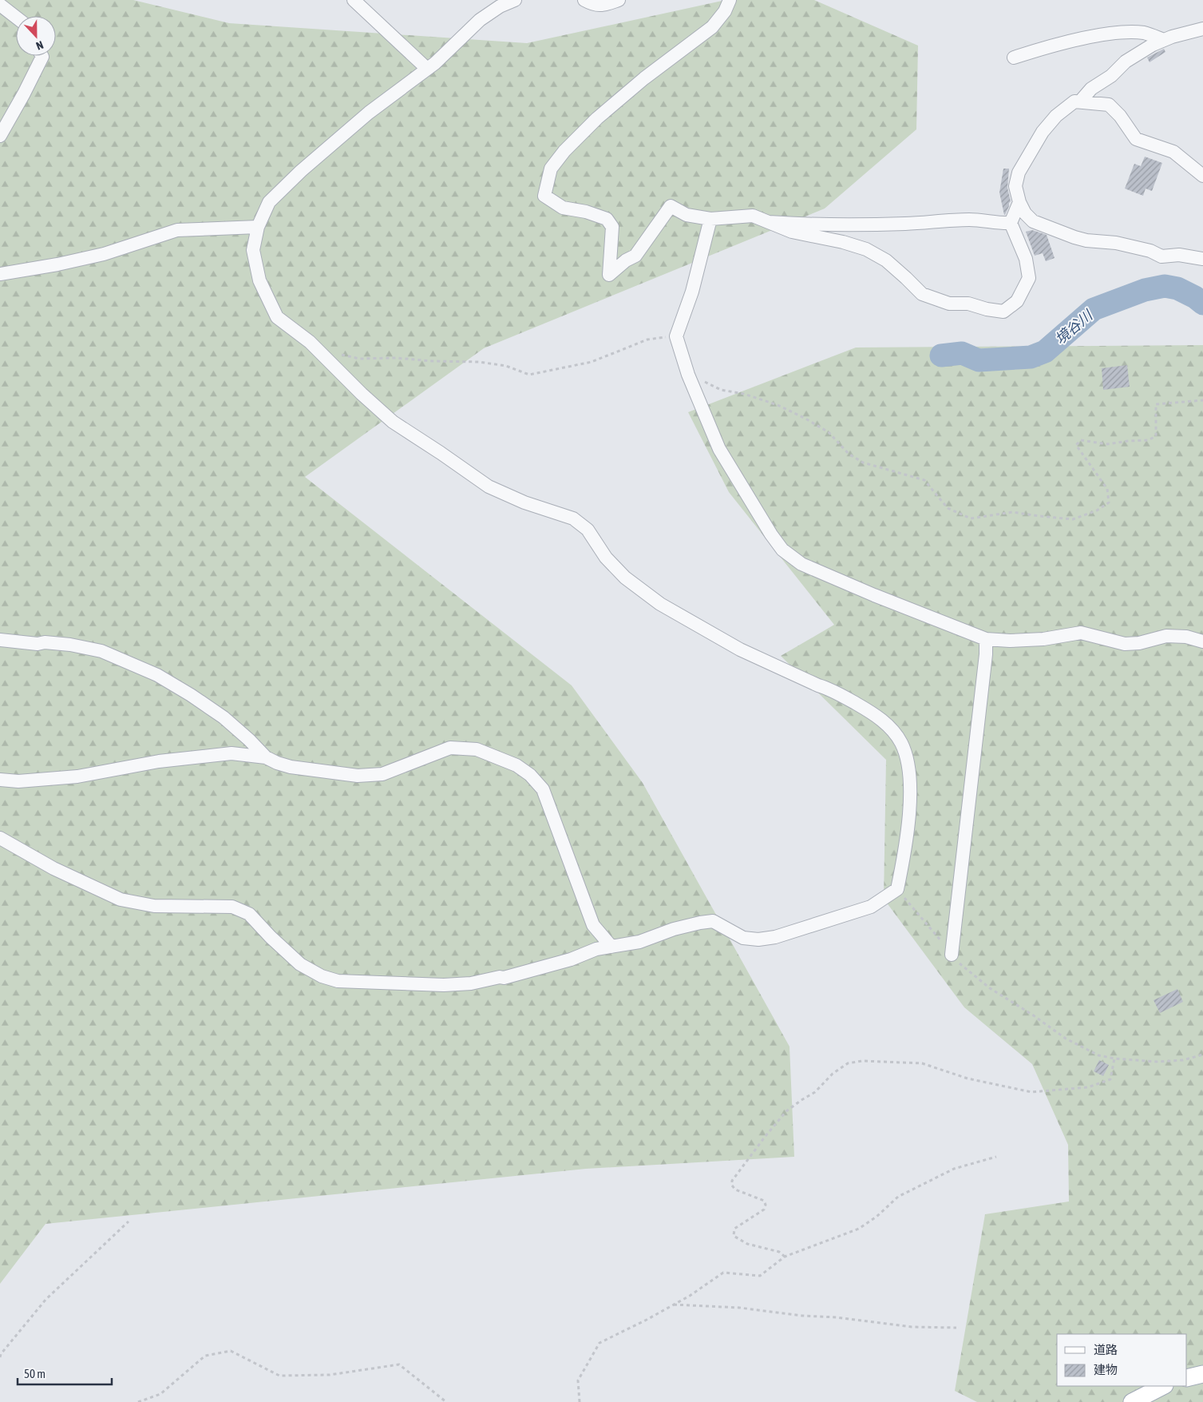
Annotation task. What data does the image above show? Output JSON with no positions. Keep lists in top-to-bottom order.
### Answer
{
  "water": ["境谷川"],
  "legend": ["道路", "建物"],
  "scale_bar": "50 m",
  "north": "bottom"
}
